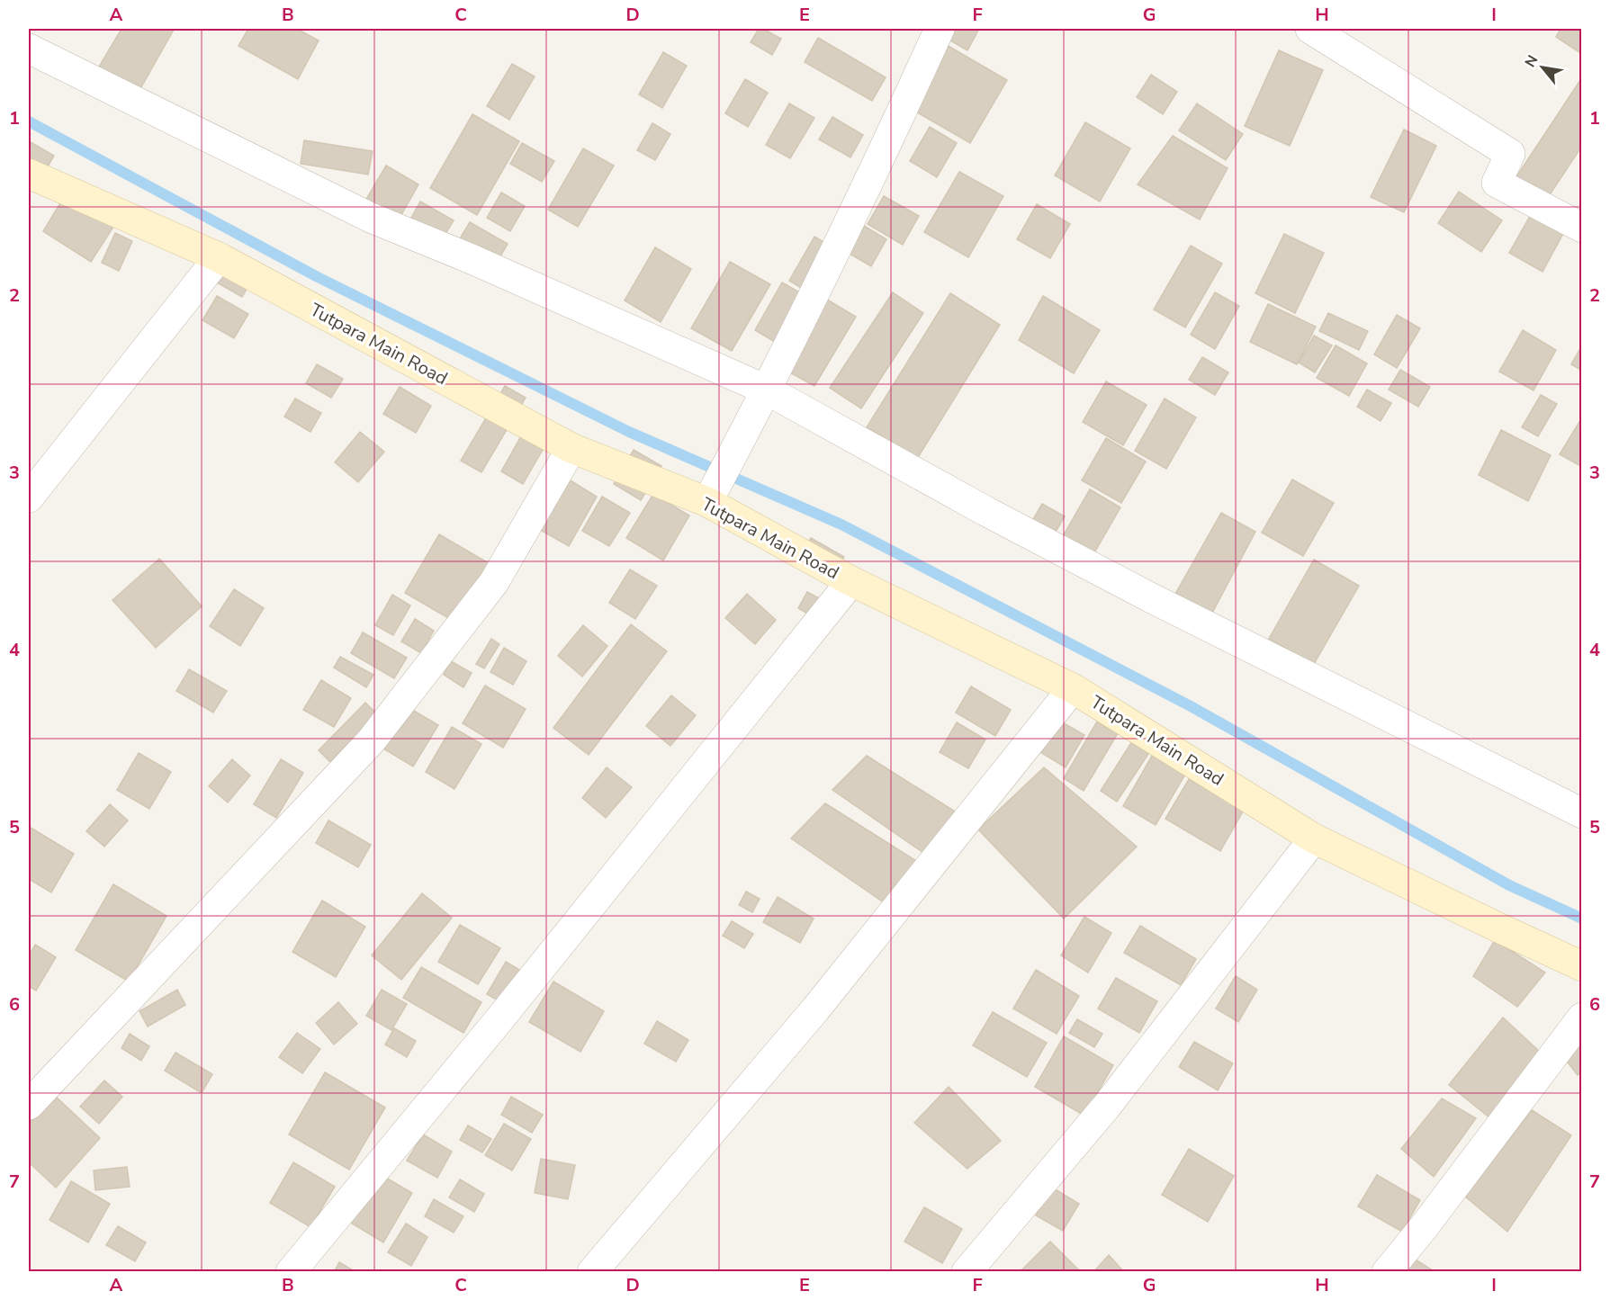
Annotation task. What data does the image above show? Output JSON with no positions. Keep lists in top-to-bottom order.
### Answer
{
  "streets": {
    "street": ["Tutpara Main Road"]
  },
  "north": "top left",
  "grid": {
    "columns": [
      "A",
      "B",
      "C",
      "D",
      "E",
      "F",
      "G",
      "H",
      "I"
    ],
    "rows": [
      "1",
      "2",
      "3",
      "4",
      "5",
      "6",
      "7"
    ]
  }
}
